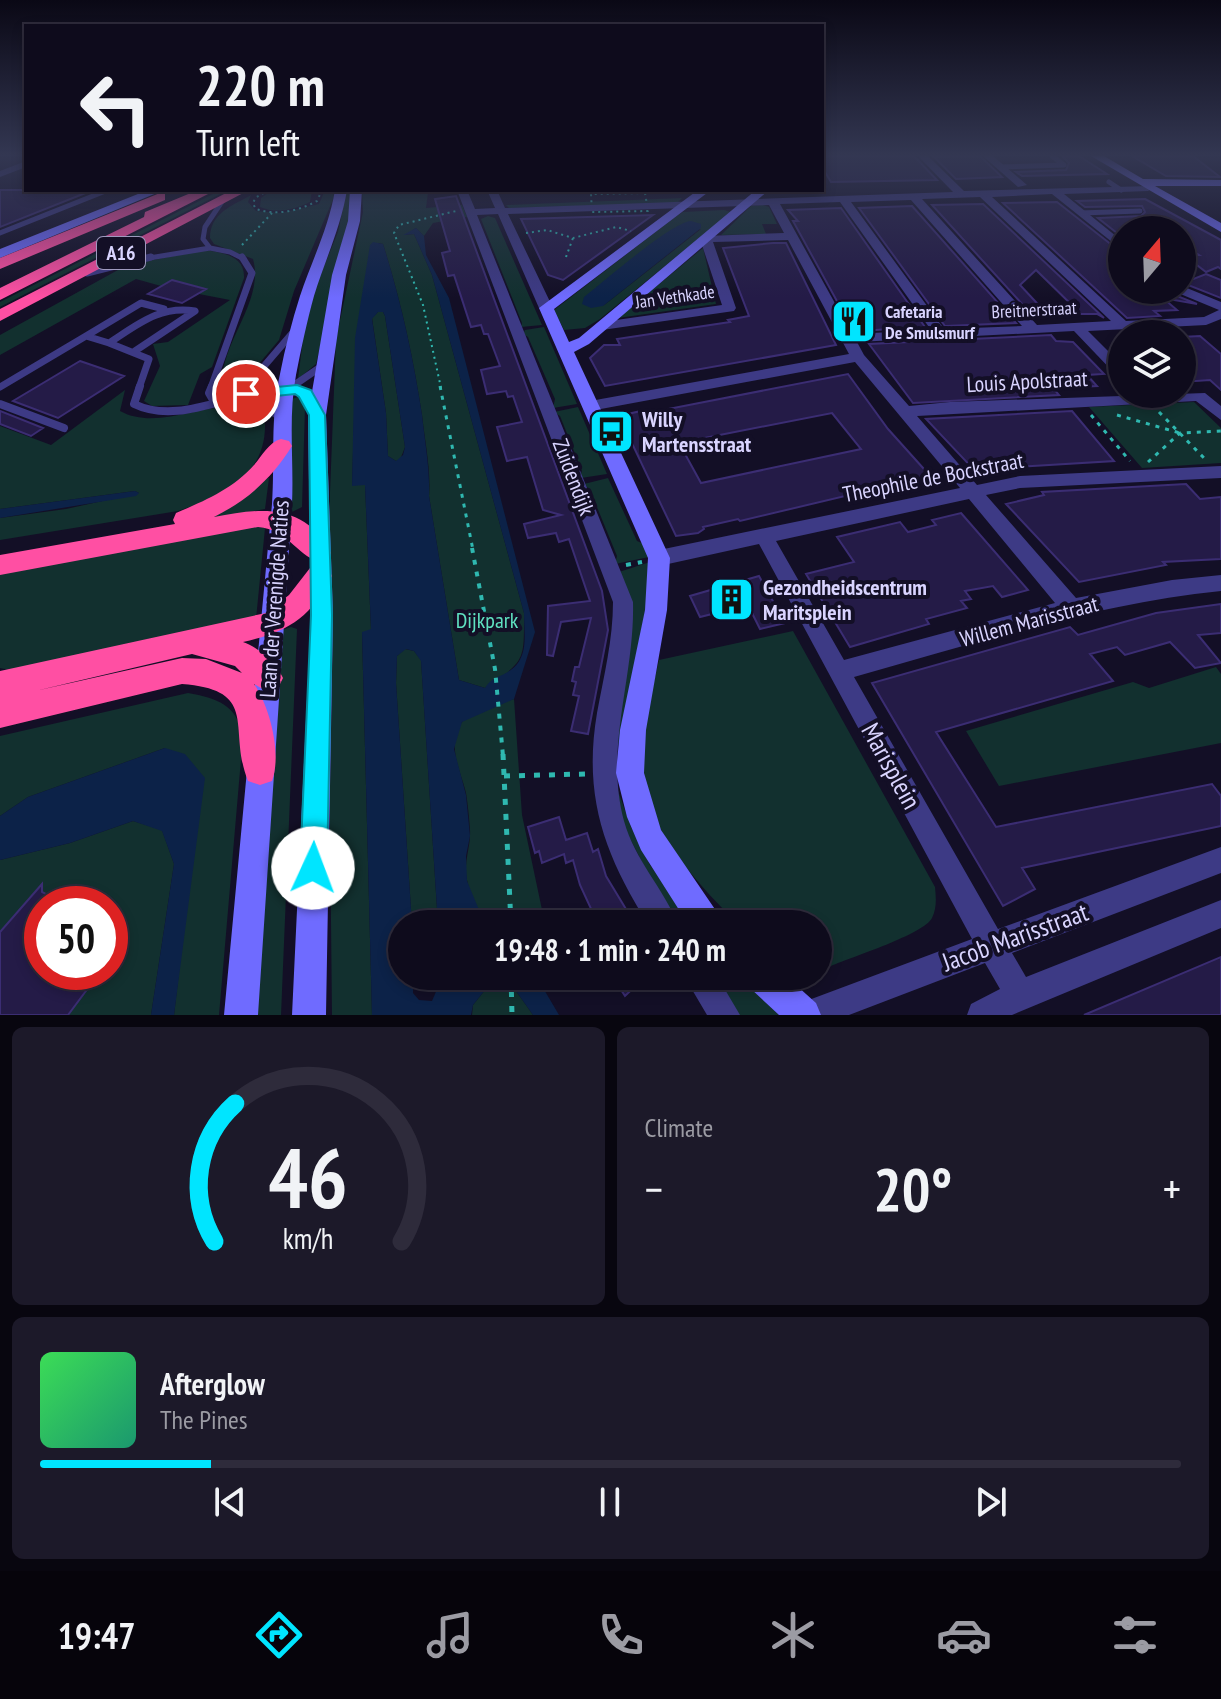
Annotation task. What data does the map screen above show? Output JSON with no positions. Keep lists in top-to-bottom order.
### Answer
{
  "streets": {
    "highway": ["A16"],
    "main road": ["Jan Vethkade", "Zuidendijk", "Laan der Verenigde Naties"],
    "street": [
      "Breitnerstraat",
      "Louis Apolstraat",
      "Theophile de Bockstraat",
      "Willem Marisstraat",
      "Marisplein",
      "Jacob Marisstraat"
    ]
  },
  "crossings": [
    ["Jan Vethkade", "Zuidendijk"],
    ["Zuidendijk", "Theophile de Bockstraat"],
    ["Theophile de Bockstraat", "Marisplein"],
    ["Willem Marisstraat", "Marisplein"],
    ["Marisplein", "Jacob Marisstraat"]
  ],
  "parks": ["Dijkpark"],
  "places": {
    "restaurant": ["Cafetaria De Smulsmurf"],
    "bus stop": ["Willy Martensstraat"],
    "building": ["Gezondheidscentrum Maritsplein"]
  },
  "north": "top",
  "page": {
    "turn": ["220 m", "Turn left"],
    "limit": "50",
    "trip": "19:48 · 1 min · 240 m",
    "tile": "Climate",
    "heat": ["−", "20°", "+"],
    "song": ["Afterglow", "The Pines"],
    "tabs": "19:47",
    "gauge": ["46", "km/h"]
  }
}
